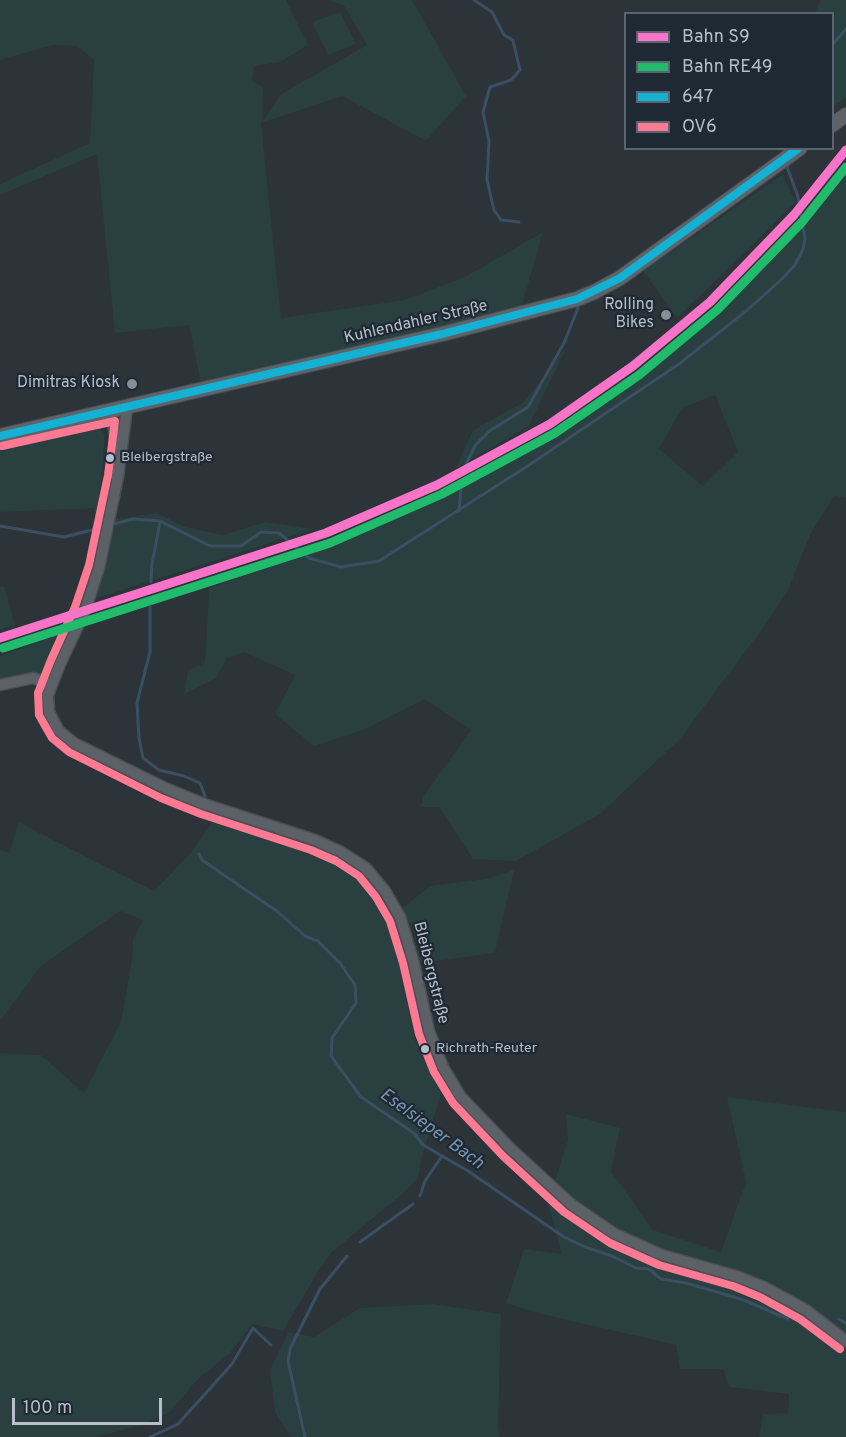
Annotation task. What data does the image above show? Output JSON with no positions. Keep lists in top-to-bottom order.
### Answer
{
  "streets": {
    "main road": ["Kuhlendahler Straße"],
    "street": ["Bleibergstraße"]
  },
  "crossings": [
    ["Kuhlendahler Straße", "Bleibergstraße"]
  ],
  "water": ["Eselsieper Bach"],
  "places": [
    "Rolling Bikes",
    "Dimitras Kiosk",
    "Bleibergstraße",
    "Richrath-Reuter"
  ],
  "lines": [
    "rail line S9",
    "transit line 647",
    "rail line RE49",
    "transit line OV6"
  ],
  "legend": [
    "Bahn S9",
    "Bahn RE49",
    "647",
    "OV6"
  ],
  "scale_bar": "100 m"
}
